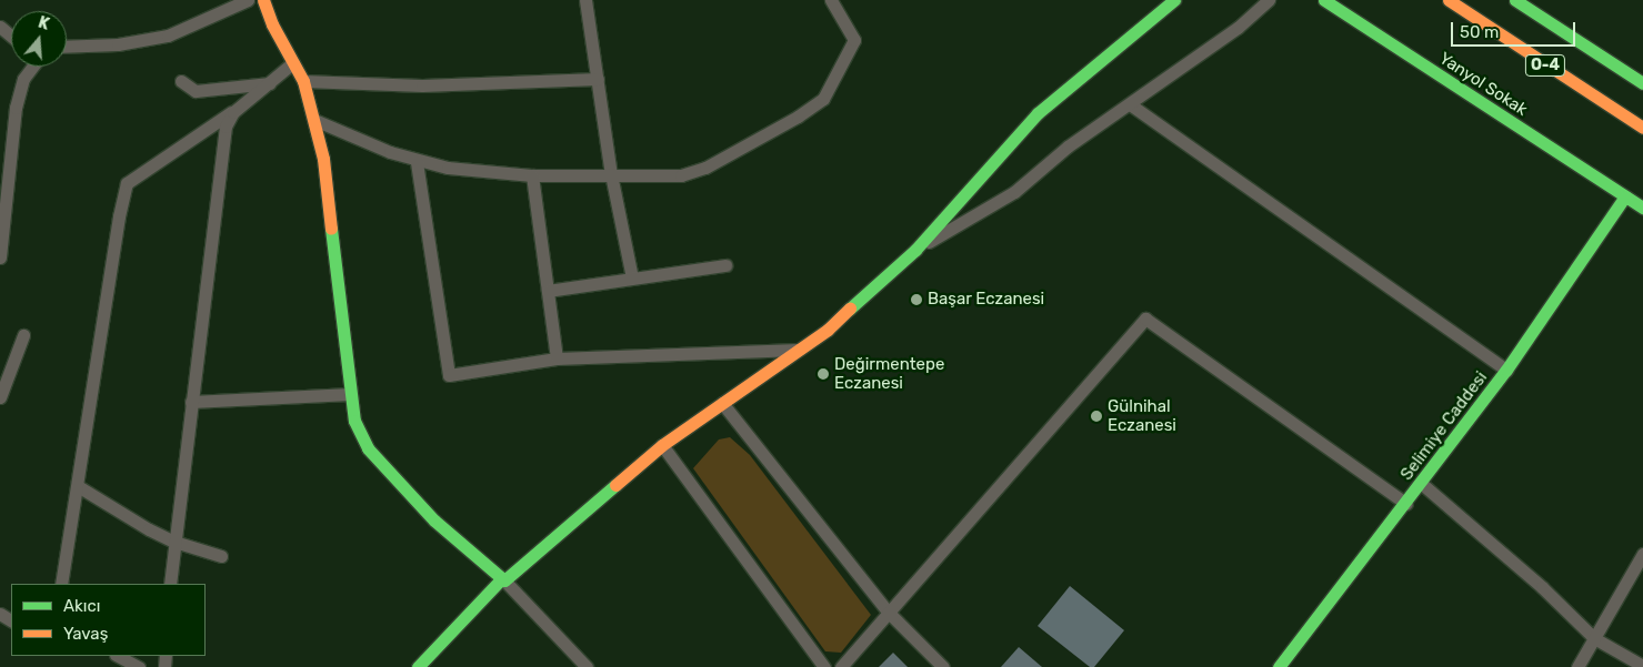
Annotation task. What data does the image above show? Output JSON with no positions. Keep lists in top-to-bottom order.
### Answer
{
  "streets": {
    "main road": ["O-4", "Yanyol Sokak", "Selimiye Caddesi"]
  },
  "crossings": [
    ["Yanyol Sokak", "Selimiye Caddesi"]
  ],
  "places": ["Başar Eczanesi", "Değirmentepe Eczanesi", "Gülnihal Eczanesi"],
  "legend": ["Akıcı", "Yavaş"],
  "scale_bar": "50 m",
  "north": "top"
}
